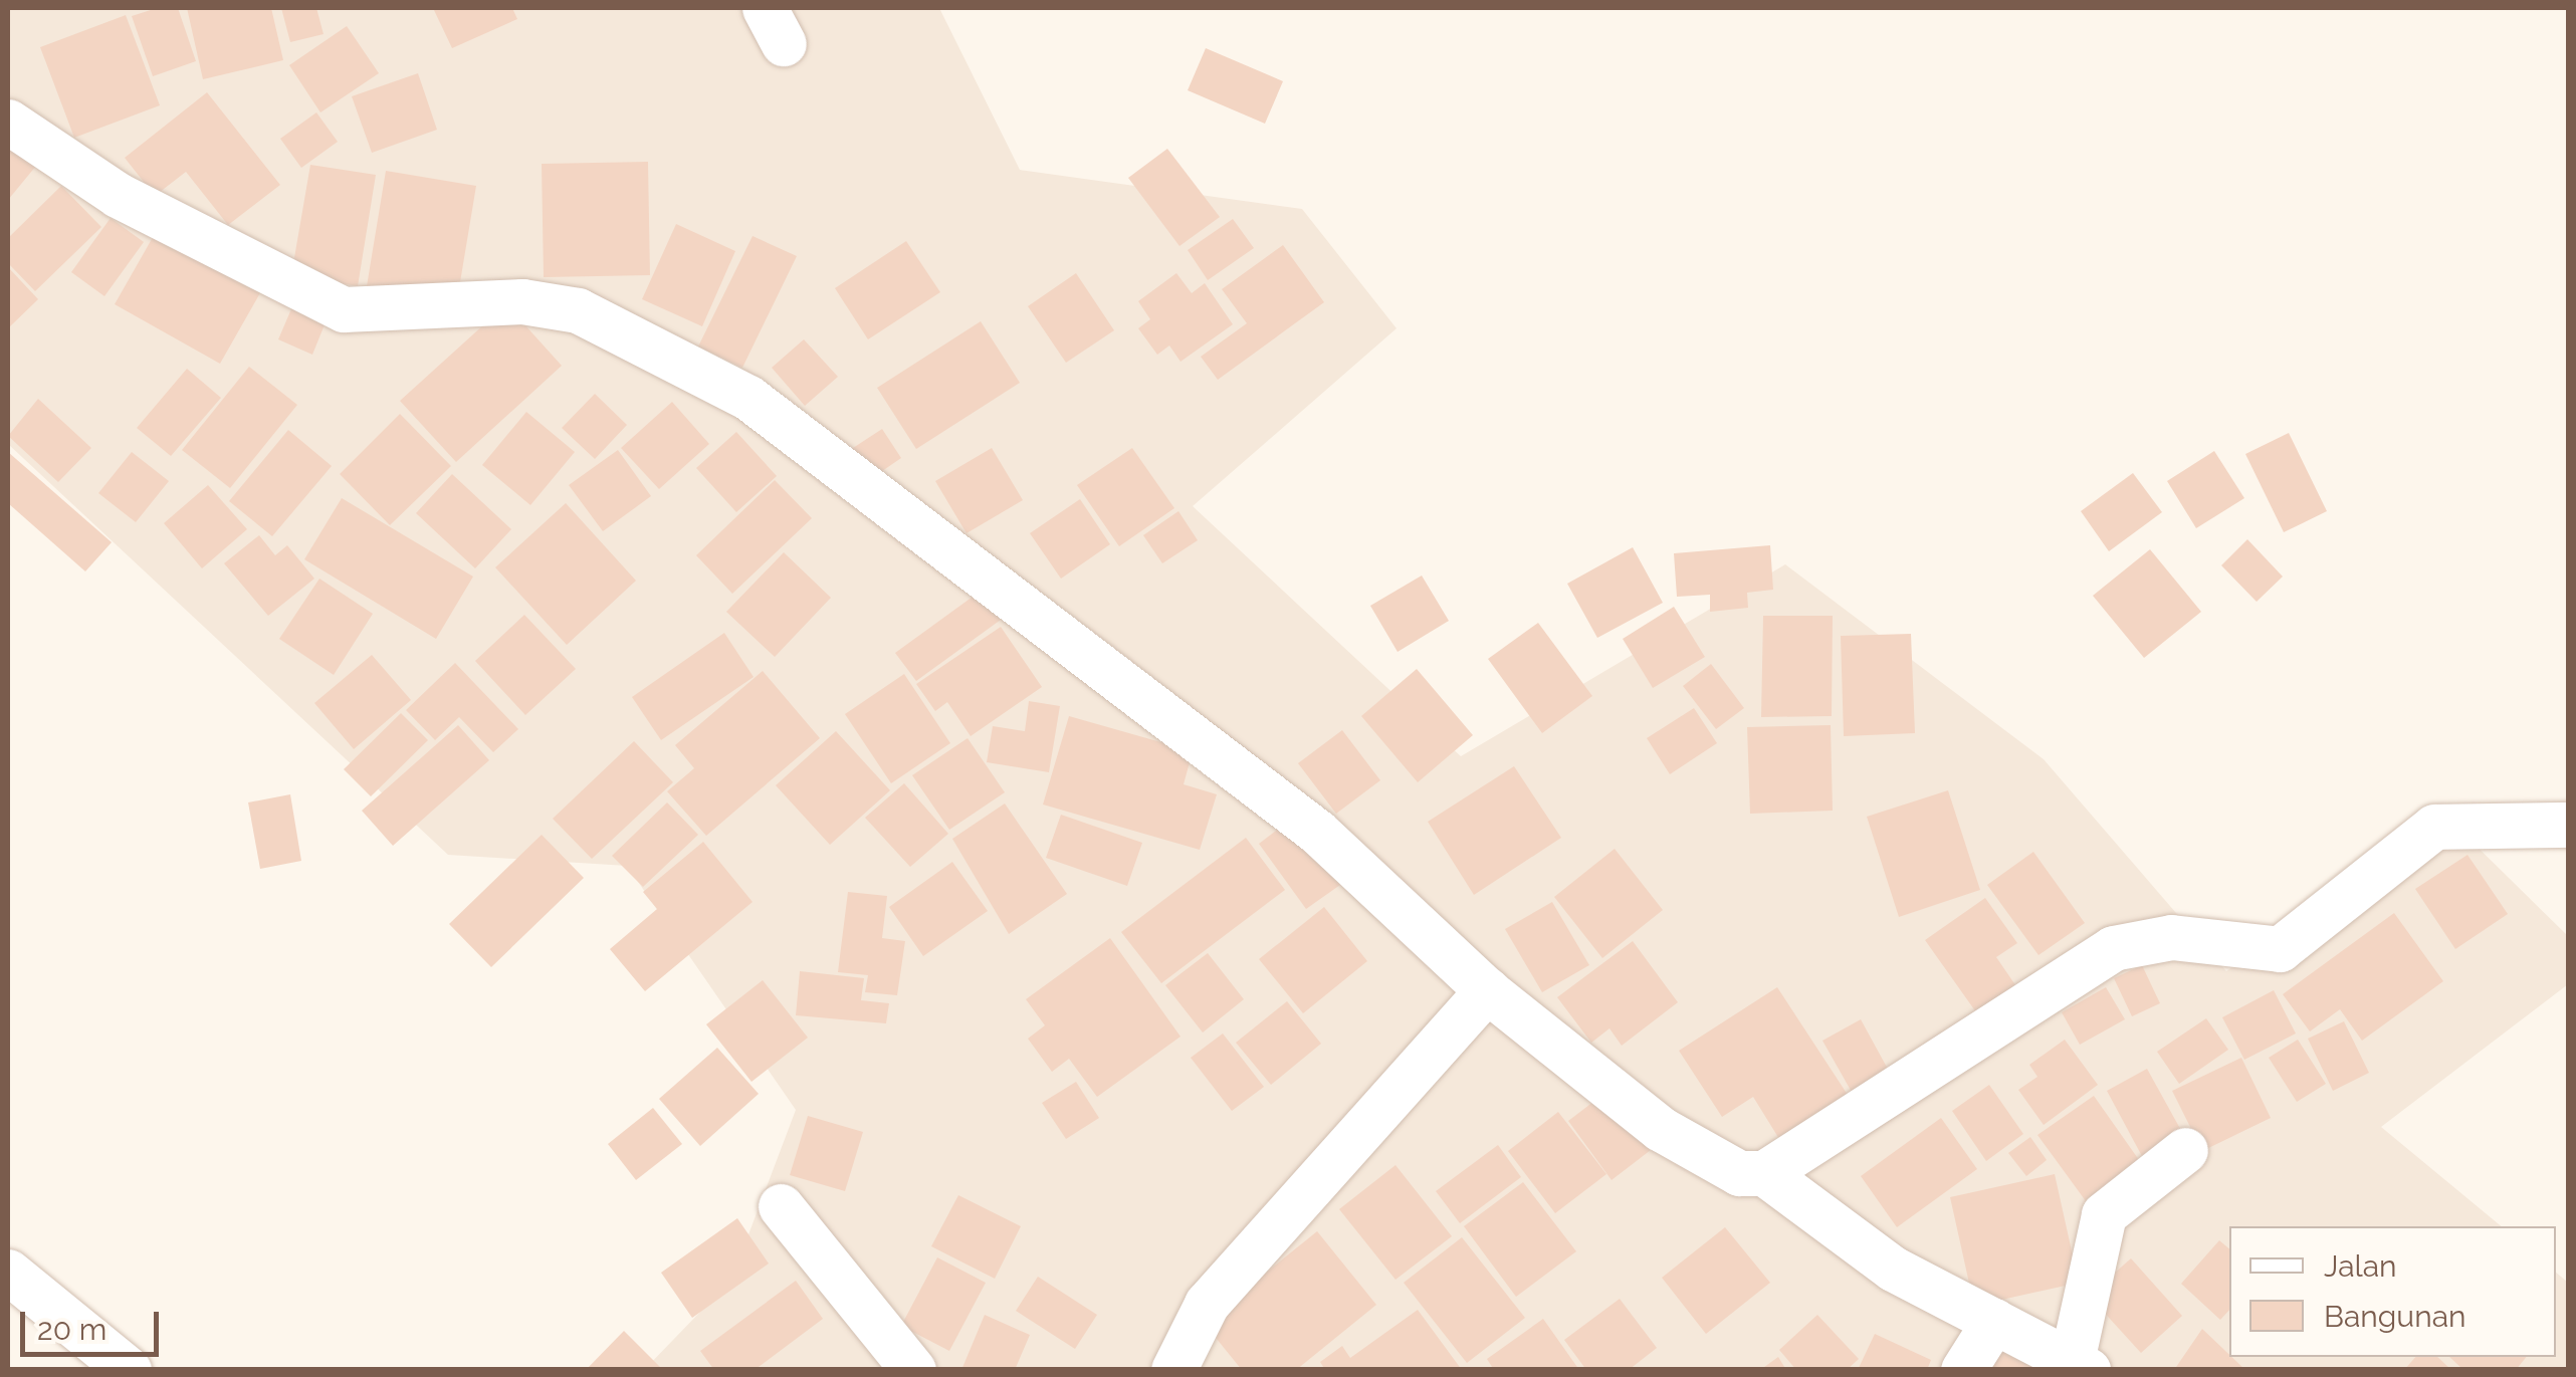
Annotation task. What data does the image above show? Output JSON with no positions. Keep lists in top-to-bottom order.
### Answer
{
  "legend": ["Jalan", "Bangunan"],
  "scale_bar": "20 m"
}
